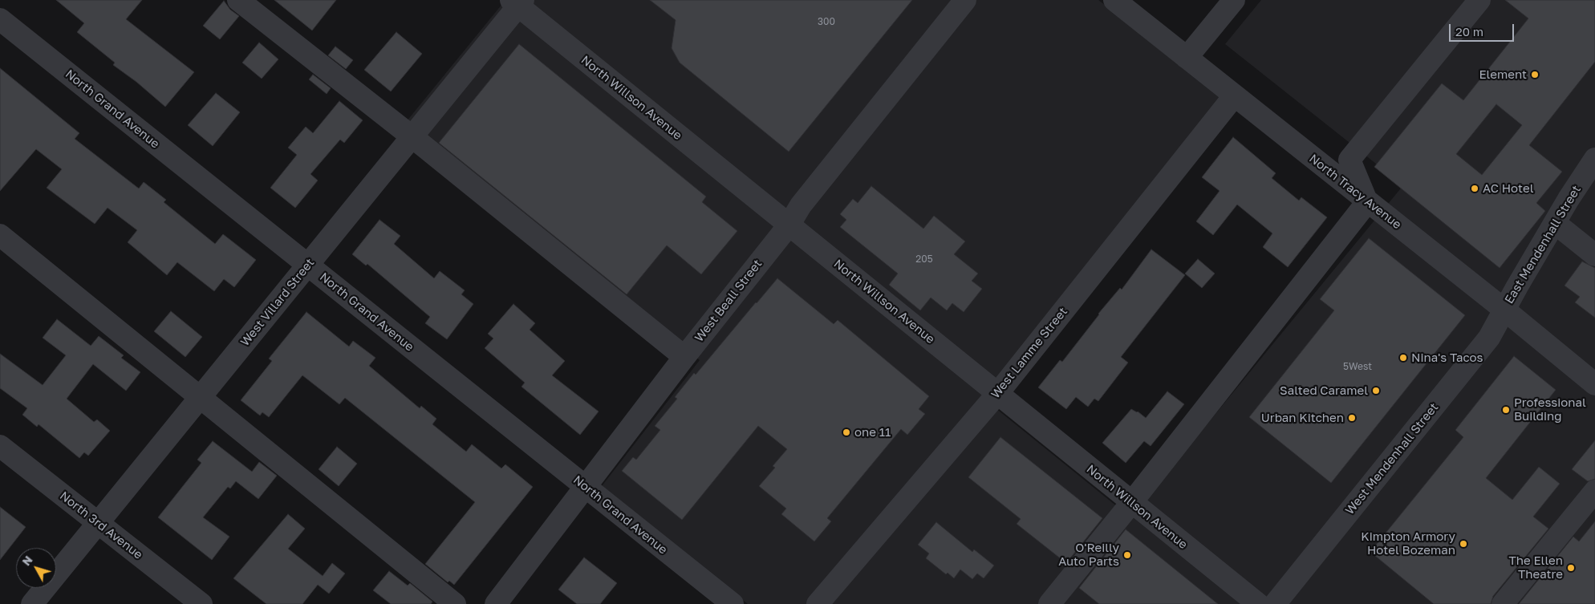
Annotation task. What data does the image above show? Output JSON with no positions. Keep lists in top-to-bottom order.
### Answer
{
  "streets": {
    "street": [
      "North Willson Avenue",
      "North Grand Avenue",
      "North Tracy Avenue",
      "East Mendenhall Street",
      "West Beall Street",
      "West Villard Street",
      "West Lamme Street",
      "West Mendenhall Street",
      "North 3rd Avenue"
    ]
  },
  "crossings": [
    ["North Willson Avenue", "West Beall Street"],
    ["North Willson Avenue", "West Villard Street"],
    ["North Willson Avenue", "West Lamme Street"],
    ["North Grand Avenue", "West Beall Street"],
    ["North Grand Avenue", "West Villard Street"],
    ["North Tracy Avenue", "East Mendenhall Street"],
    ["North Tracy Avenue", "West Lamme Street"],
    ["North Tracy Avenue", "West Mendenhall Street"],
    ["East Mendenhall Street", "West Mendenhall Street"],
    ["West Villard Street", "North 3rd Avenue"]
  ],
  "places": [
    "Element",
    "AC Hotel",
    "Nina's Tacos",
    "Salted Caramel",
    "Professional Building",
    "Urban Kitchen",
    "one 11",
    "Kimpton Armory Hotel Bozeman",
    "O'Reilly Auto Parts",
    "The Ellen Theatre"
  ],
  "house_numbers": ["300", "205", "5West"],
  "scale_bar": "20 m",
  "north": "top left"
}
